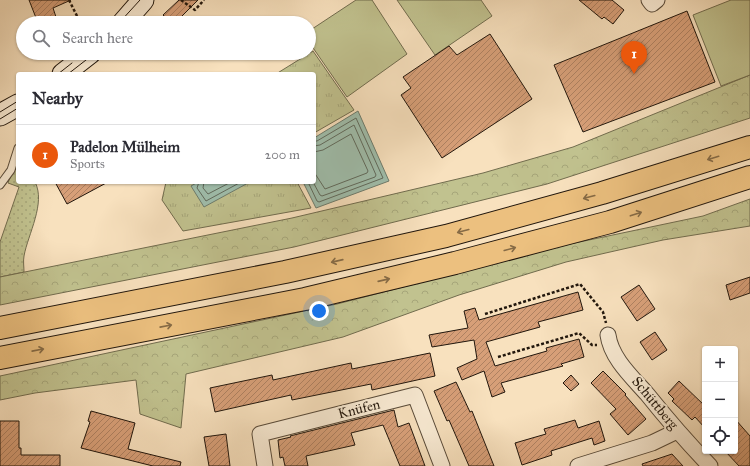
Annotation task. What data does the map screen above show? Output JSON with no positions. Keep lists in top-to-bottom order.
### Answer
{
  "streets": {
    "street": ["Schüttberg", "Knüfen"]
  },
  "page": {
    "search": "Search here",
    "pins": "1",
    "heading": "Nearby",
    "list": [
      {
        "mark": "1",
        "name": "Padelon Mülheim",
        "note": "Sports",
        "value": "200 m"
      }
    ],
    "map_buttons": ["+", "−"]
  }
}
